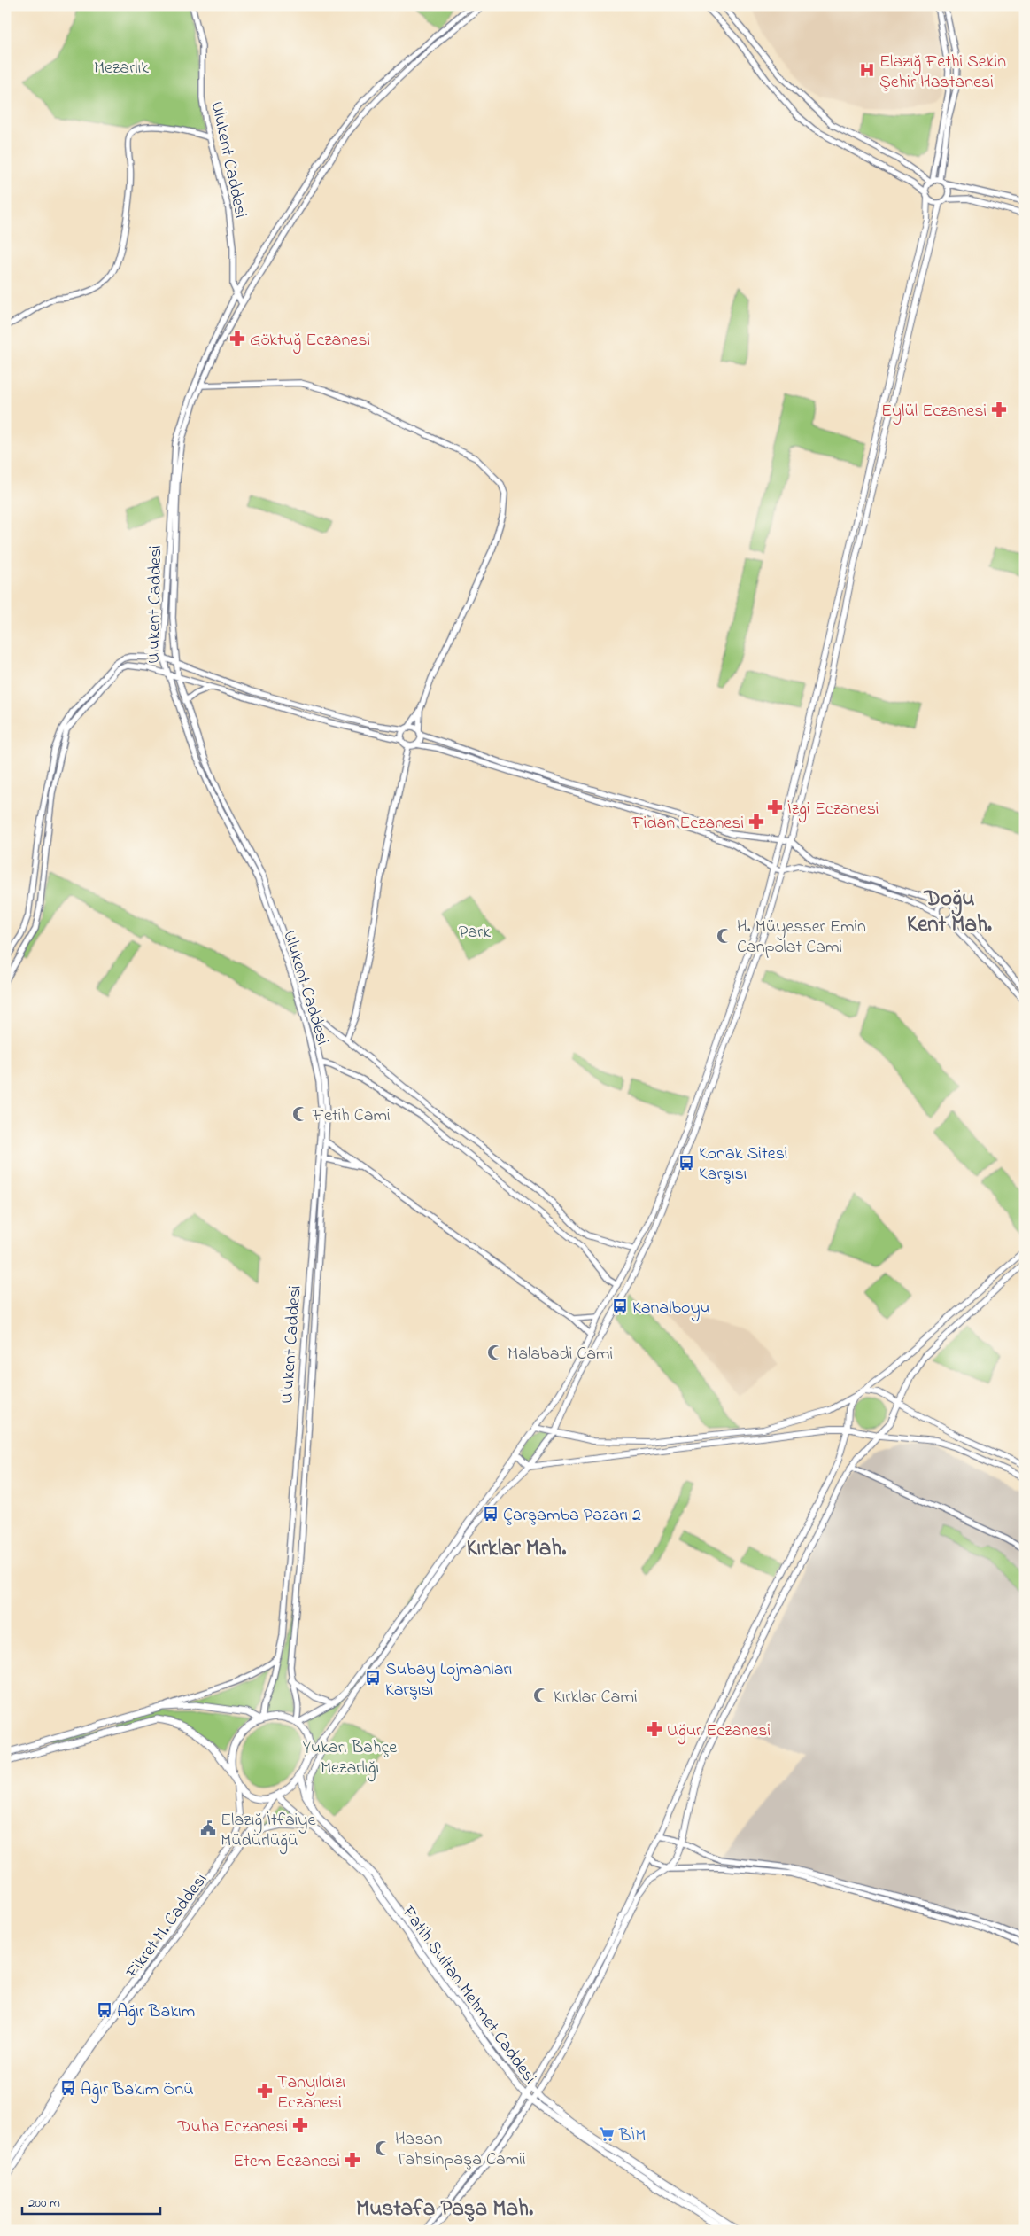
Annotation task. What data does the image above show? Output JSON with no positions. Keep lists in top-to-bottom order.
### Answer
{
  "streets": {
    "main road": ["Fikret M. Caddesi", "Fatih Sultan Mehmet Caddesi"],
    "street": ["Ulukent Caddesi"]
  },
  "crossings": [
    ["Ulukent Caddesi", "Fikret M. Caddesi"],
    ["Ulukent Caddesi", "Fatih Sultan Mehmet Caddesi"],
    ["Fikret M. Caddesi", "Fatih Sultan Mehmet Caddesi"]
  ],
  "districts": ["Doğu Kent Mah.", "Kırklar Mah.", "Mustafa Paşa Mah."],
  "parks": ["Mezarlık", "Park", "Yukarı Bahçe Mezarlığı"],
  "places": {
    "hospital": ["Elazığ Fethi Sekin Şehir Hastanesi"],
    "pharmacy": [
      "Göktuğ Eczanesi",
      "Eylül Eczanesi",
      "İzgi Eczanesi",
      "Fidan Eczanesi",
      "Uğur Eczanesi",
      "Tanyıldızı Eczanesi",
      "Duha Eczanesi",
      "Etem Eczanesi"
    ],
    "mosque": [
      "H. Müyesser Emin Canpolat Cami",
      "Fetih Cami",
      "Malabadi Cami",
      "Kırklar Cami",
      "Hasan Tahsinpaşa Camii"
    ],
    "bus stop": [
      "Konak Sitesi Karşısı",
      "Kanalboyu",
      "Çarşamba Pazarı 2",
      "Subay Lojmanları Karşısı",
      "Ağır Bakım",
      "Ağır Bakım Önü"
    ],
    "public building": ["Elazığ İtfaiye Müdürlüğü"],
    "supermarket": ["BİM"]
  },
  "scale_bar": "200 m"
}
